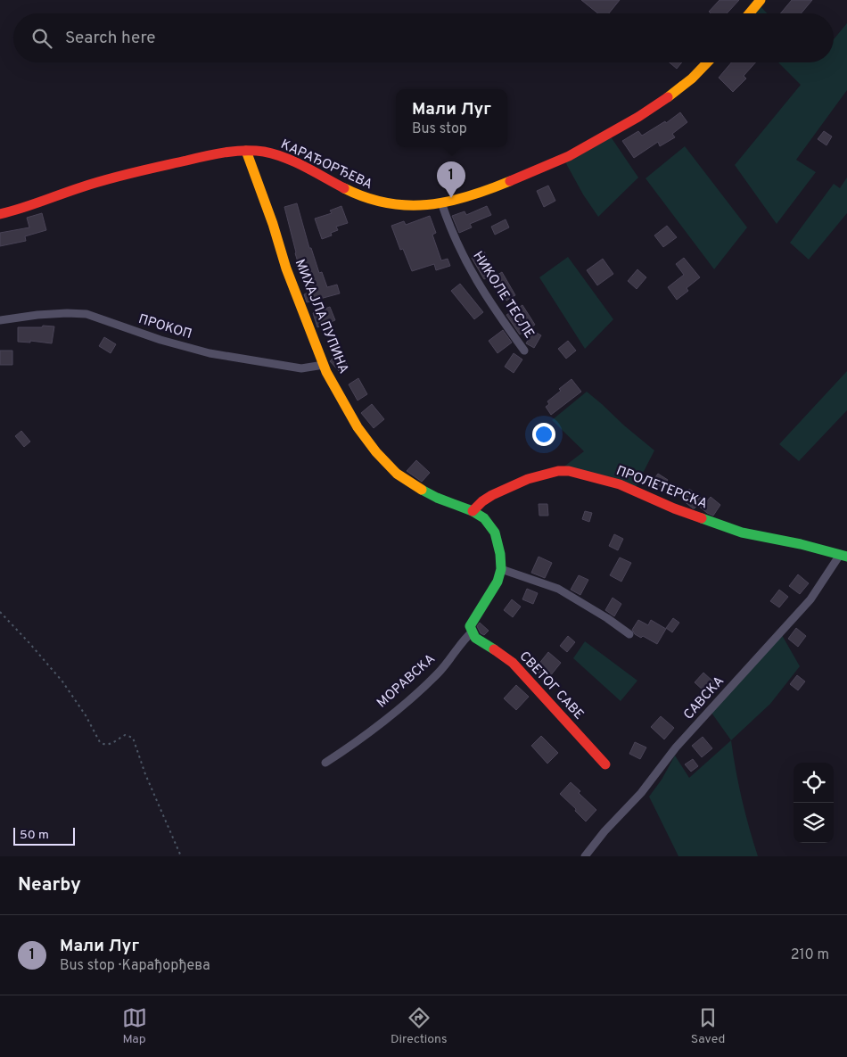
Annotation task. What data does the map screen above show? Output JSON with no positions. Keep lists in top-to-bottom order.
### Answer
{
  "streets": {
    "street": [
      "КАРАЂОРЂЕВА",
      "НИКОЛЕ ТЕСЛЕ",
      "МИХАЈЛА ПУПИНА",
      "ПРОКОП",
      "ПРОЛЕТЕРСКА",
      "МОРАВСКА",
      "СВЕТОГ САВЕ",
      "САВСКА"
    ]
  },
  "crossings": [
    ["КАРАЂОРЂЕВА", "НИКОЛЕ ТЕСЛЕ"],
    ["КАРАЂОРЂЕВА", "МИХАЈЛА ПУПИНА"],
    ["МИХАЈЛА ПУПИНА", "ПРОКОП"],
    ["МИХАЈЛА ПУПИНА", "ПРОЛЕТЕРСКА"],
    ["МИХАЈЛА ПУПИНА", "МОРАВСКА"],
    ["ПРОЛЕТЕРСКА", "МОРАВСКА"],
    ["ПРОЛЕТЕРСКА", "САВСКА"],
    ["МОРАВСКА", "СВЕТОГ САВЕ"]
  ],
  "scale_bar": "50 m",
  "page": {
    "search": "Search here",
    "popup": ["Мали Луг", "Bus stop"],
    "pins": "1",
    "scale": "50 m",
    "heading": "Nearby",
    "list": [
      {
        "mark": "1",
        "name": "Мали Луг",
        "note": "Bus stop · Карађорђева",
        "value": "210 m"
      }
    ],
    "nav": ["Map", "Directions", "Saved"]
  }
}
